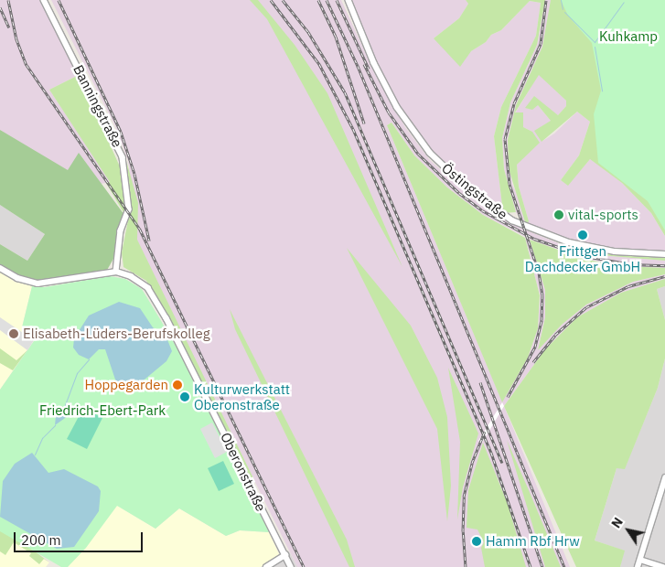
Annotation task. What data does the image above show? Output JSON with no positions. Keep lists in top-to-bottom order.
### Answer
{
  "streets": {
    "street": ["Banningstraße", "Östingstraße", "Oberonstraße"]
  },
  "crossings": [
    ["Banningstraße", "Oberonstraße"]
  ],
  "parks": ["Kuhkamp", "Friedrich-Ebert-Park"],
  "places": [
    "vital-sports",
    "Frittgen Dachdecker GmbH",
    "Elisabeth-Lüders-Berufskolleg",
    "Hoppegarden",
    "Kulturwerkstatt Oberonstraße",
    "Hamm Rbf Hrw"
  ],
  "scale_bar": "200 m",
  "north": "top left"
}
